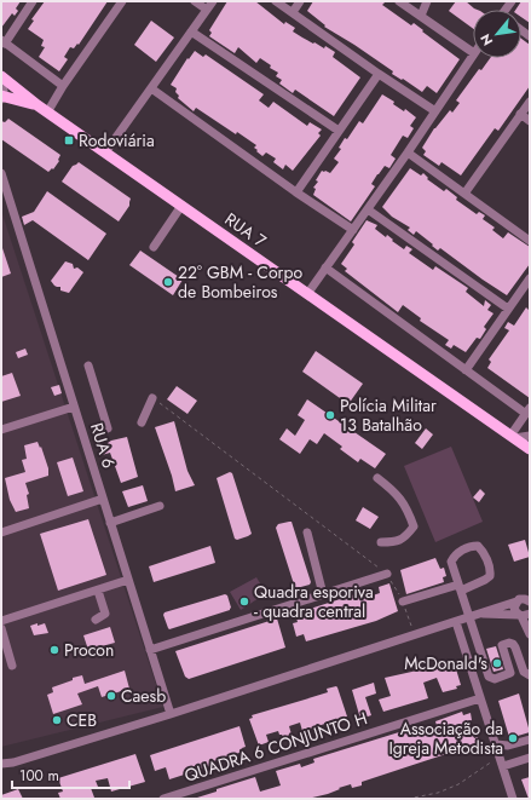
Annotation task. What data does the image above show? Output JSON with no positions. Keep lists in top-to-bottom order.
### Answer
{
  "streets": {
    "main road": ["RUA 7"],
    "street": ["RUA 6", "QUADRA 6 CONJUNTO H"]
  },
  "places": {
    "transit": ["Rodoviária"],
    "other": [
      "22° GBM - Corpo de Bombeiros",
      "Polícia Militar 13 Batalhão",
      "Quadra esporiva - quadra central",
      "Procon",
      "McDonald's",
      "Caesb",
      "CEB",
      "Associação da Igreja Metodista"
    ]
  },
  "scale_bar": "100 m",
  "north": "bottom left"
}
